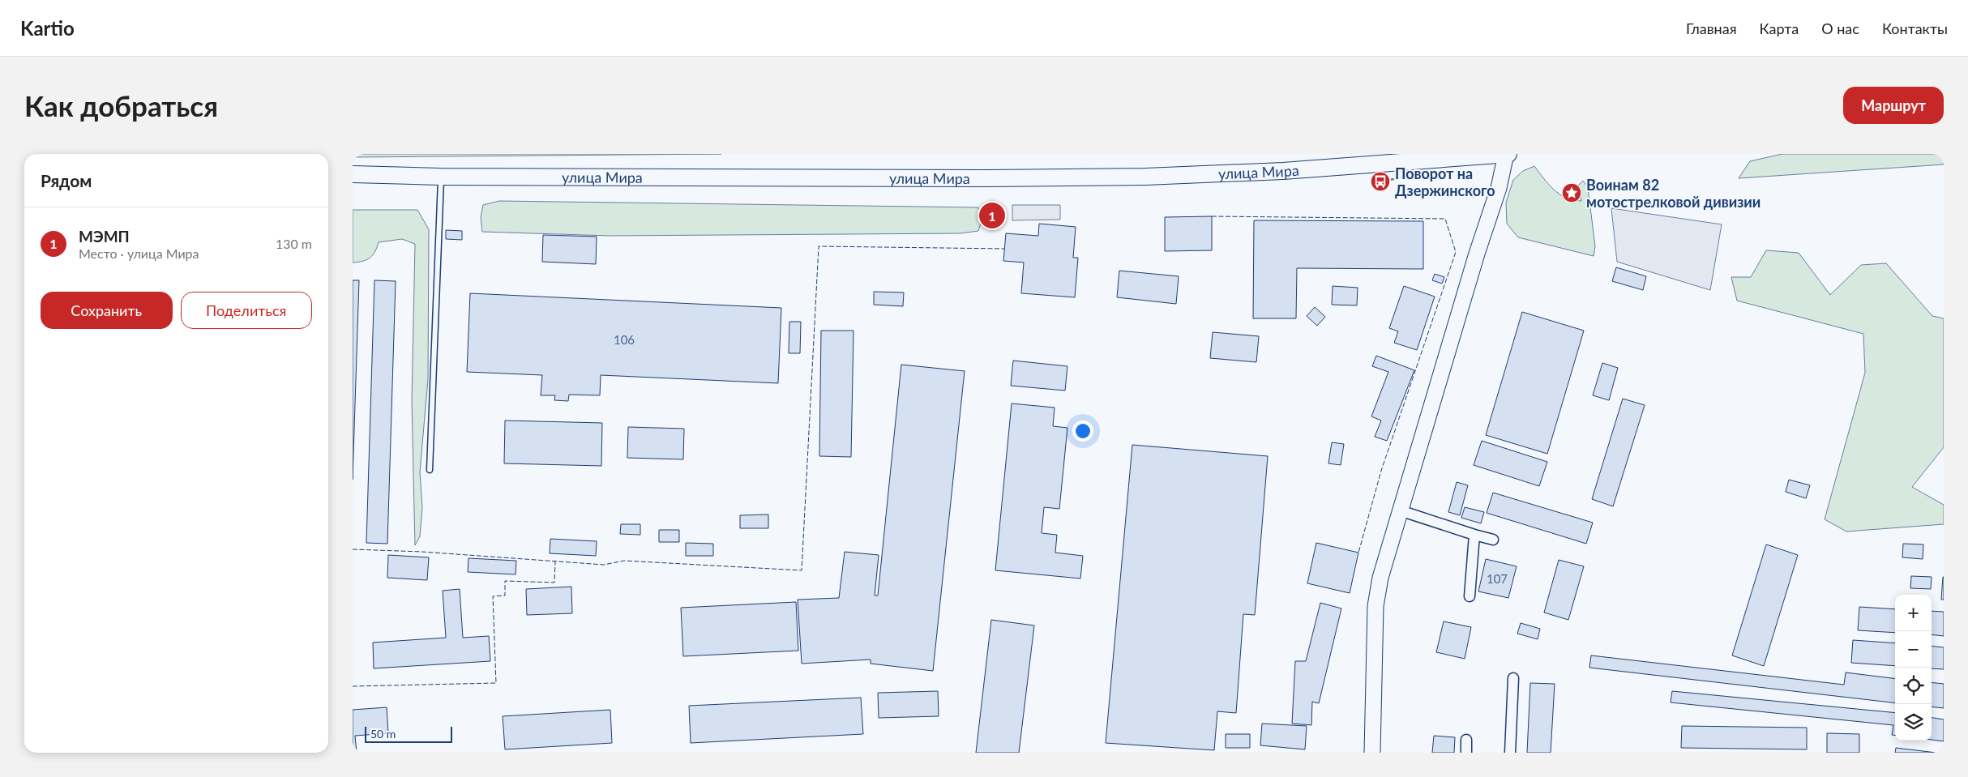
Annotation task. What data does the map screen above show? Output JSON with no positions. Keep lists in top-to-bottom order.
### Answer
{
  "streets": {
    "main road": ["улица Мира"]
  },
  "places": {
    "bus stop": ["Поворот на Дзержинского"],
    "place": ["Воинам 82 мотострелковой дивизии"]
  },
  "house_numbers": ["106", "107"],
  "scale_bar": "50 m",
  "page": {
    "header": "Kartio",
    "nav": [
      "Главная",
      "Карта",
      "О нас",
      "Контакты"
    ],
    "buttons": [
      "Маршрут",
      ["Сохранить", "Поделиться"]
    ],
    "title": "Как добраться",
    "heading": "Рядом",
    "pins": "1",
    "list": [
      {
        "mark": "1",
        "name": "МЭМП",
        "note": "Место · улица Мира",
        "value": "130 m"
      }
    ],
    "map_buttons": ["+", "−"],
    "scale": "50 m"
  }
}
